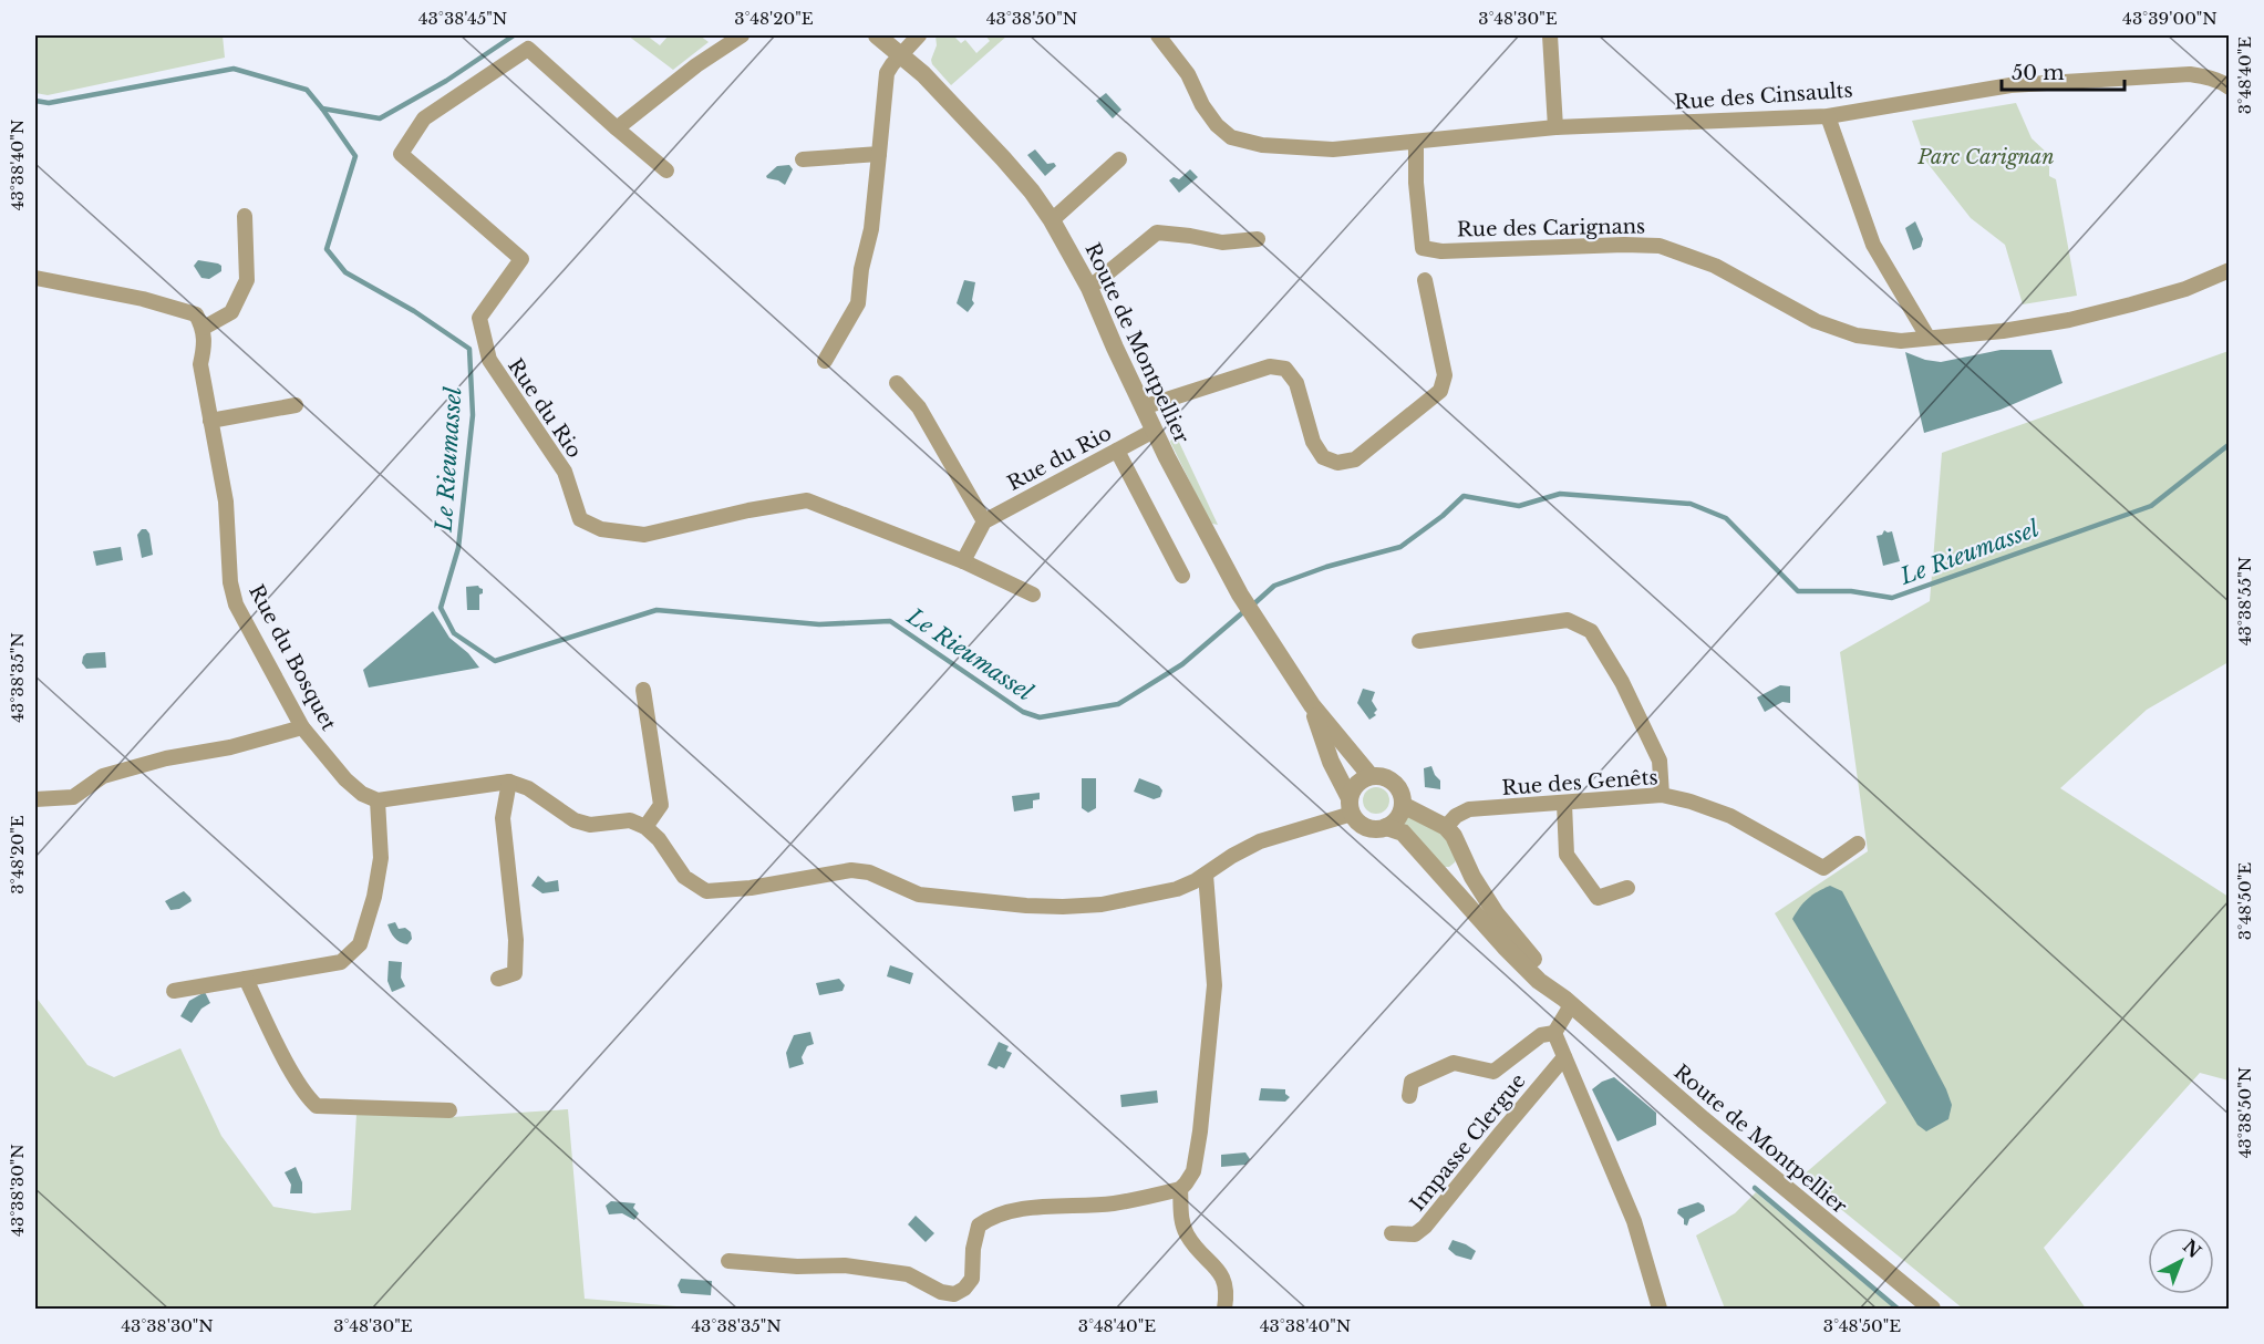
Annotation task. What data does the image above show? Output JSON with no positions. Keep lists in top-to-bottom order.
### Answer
{
  "streets": {
    "street": [
      "Rue des Cinsaults",
      "Rue des Carignans",
      "Route de Montpellier",
      "Rue du Rio",
      "Rue du Bosquet",
      "Rue des Genêts",
      "Impasse Clergue"
    ]
  },
  "crossings": [
    ["Rue des Cinsaults", "Rue des Carignans"],
    ["Route de Montpellier", "Rue du Rio"],
    ["Route de Montpellier", "Rue des Genêts"]
  ],
  "water": ["Le Rieumassel"],
  "parks": ["Parc Carignan"],
  "scale_bar": "50 m",
  "north": "top right",
  "coordinates": [
    "43°38'45\"N",
    "3°48'20\"E",
    "43°38'50\"N",
    "3°48'30\"E",
    "43°39'00\"N",
    "3°48'40\"E",
    "43°38'40\"N",
    "43°38'55\"N",
    "43°38'35\"N",
    "3°48'50\"E",
    "43°38'30\"N"
  ]
}
